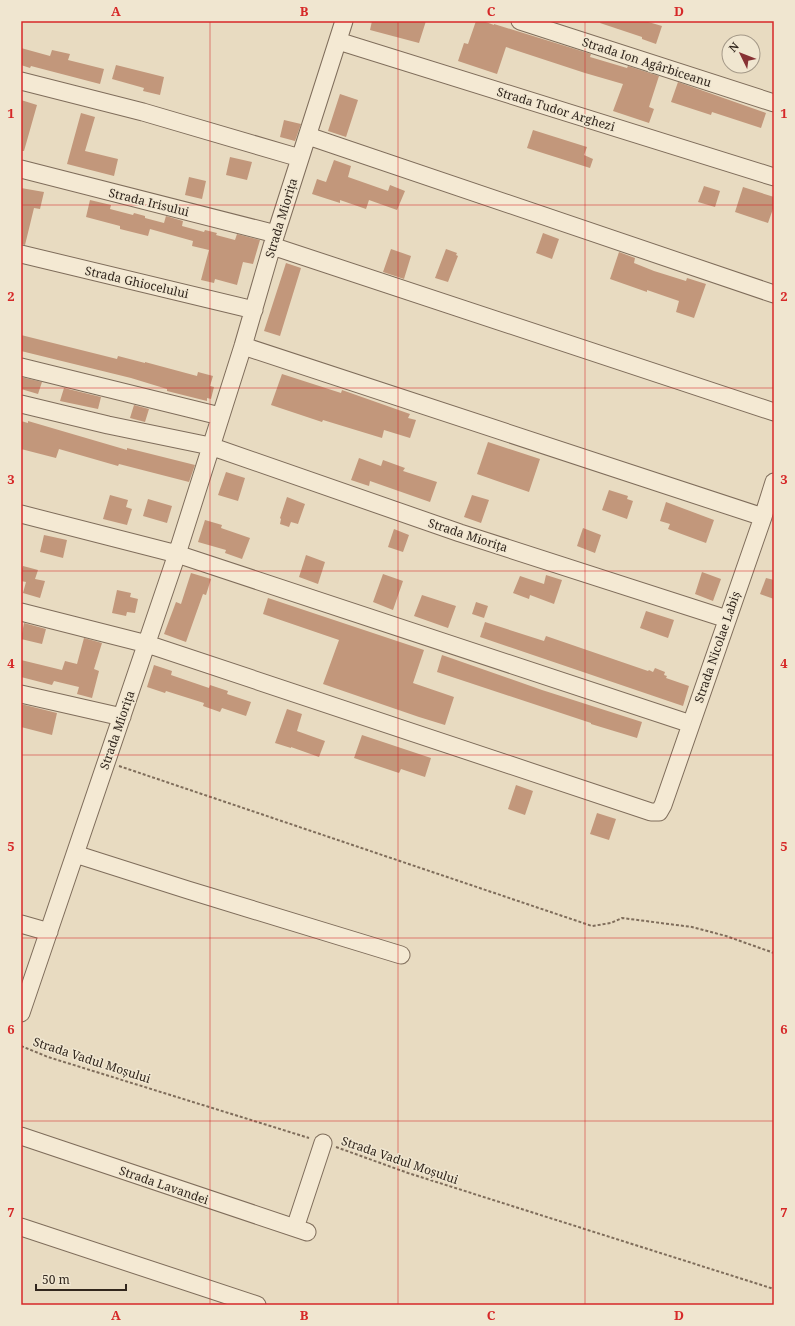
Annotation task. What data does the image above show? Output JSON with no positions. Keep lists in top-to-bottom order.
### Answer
{
  "streets": {
    "street": [
      "Strada Ion Agârbiceanu",
      "Strada Tudor Arghezi",
      "Strada Irisului",
      "Strada Miorița",
      "Strada Ghiocelului",
      "Strada Nicolae Labiș",
      "Strada Lavandei"
    ],
    "path": ["Strada Vadul Moșului"]
  },
  "crossings": [
    ["Strada Tudor Arghezi", "Strada Miorița"],
    ["Strada Irisului", "Strada Miorița"],
    ["Strada Miorița", "Strada Ghiocelului"],
    ["Strada Miorița", "Strada Nicolae Labiș"],
    ["Strada Vadul Moșului", "Strada Lavandei"]
  ],
  "scale_bar": "50 m",
  "north": "top left",
  "grid": {
    "columns": [
      "A",
      "B",
      "C",
      "D"
    ],
    "rows": [
      "1",
      "2",
      "3",
      "4",
      "5",
      "6",
      "7"
    ]
  }
}
